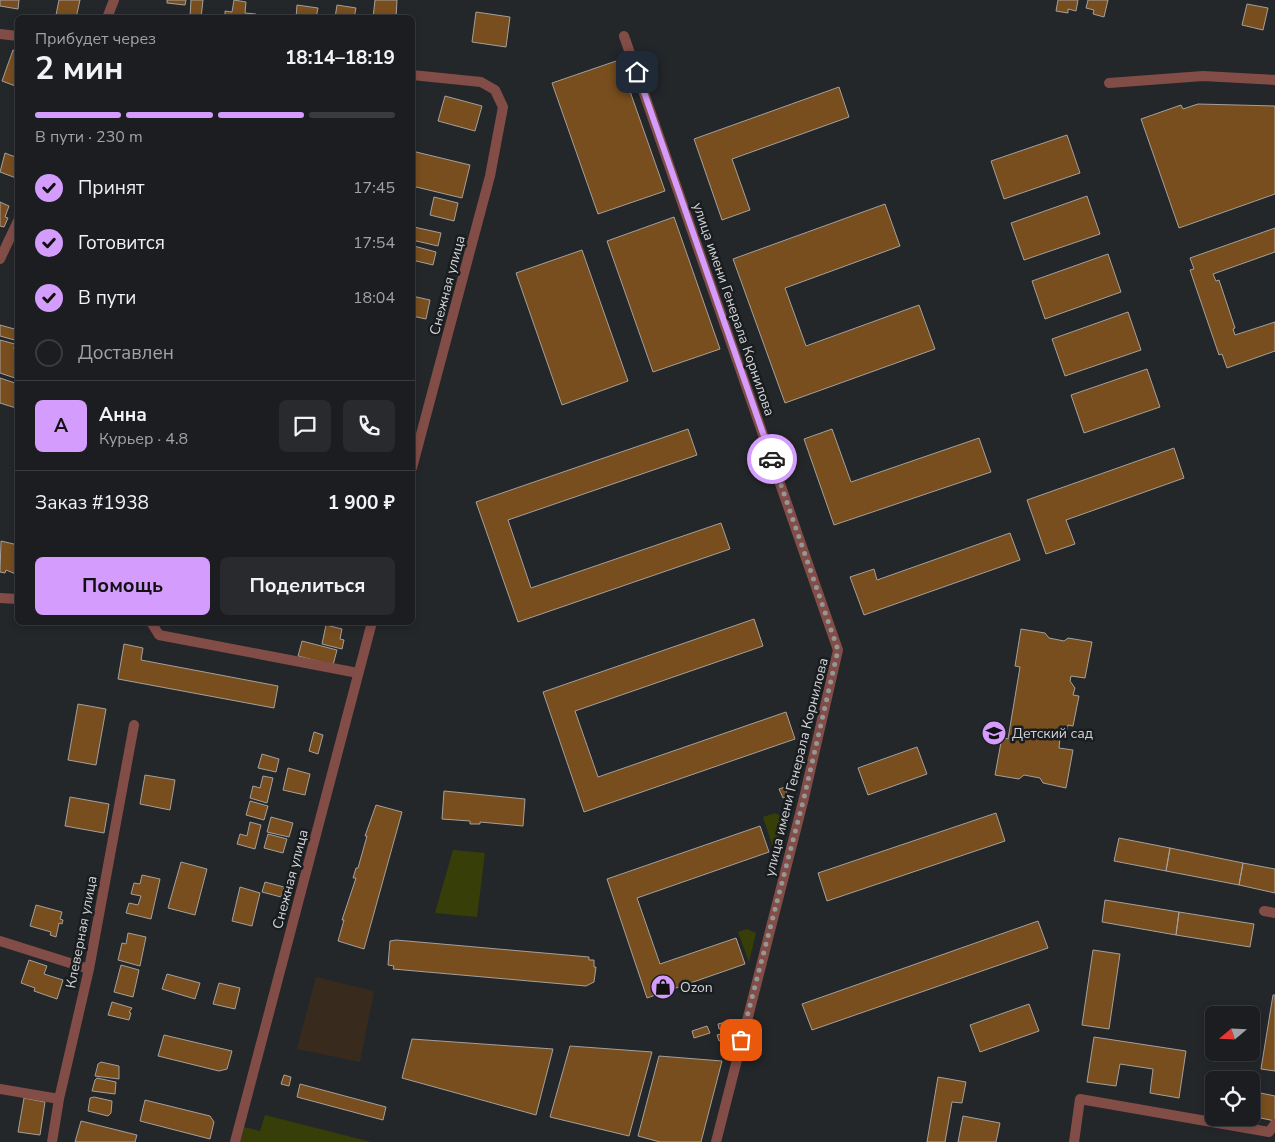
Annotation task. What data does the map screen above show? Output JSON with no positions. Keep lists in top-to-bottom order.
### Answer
{
  "streets": {
    "street": ["Снежная улица", "улица имени Генерала Корнилова", "Клеверная улица"]
  },
  "places": {
    "school or university": ["Детский сад"],
    "shop": ["Ozon"]
  },
  "north": "left",
  "page": {
    "heading": ["2 мин", "Прибудет через", "18:14–18:19"],
    "panel": [
      "Анна",
      "Курьер · 4.8",
      "Заказ #1938",
      "1 900 ₽"
    ],
    "bar": "В пути · 230 m",
    "list": [
      ["Принят", "17:45"],
      ["Готовится", "17:54"],
      ["В пути", "18:04"],
      "Доставлен"
    ],
    "round": "А",
    "buttons": ["Помощь", "Поделиться"]
  }
}
